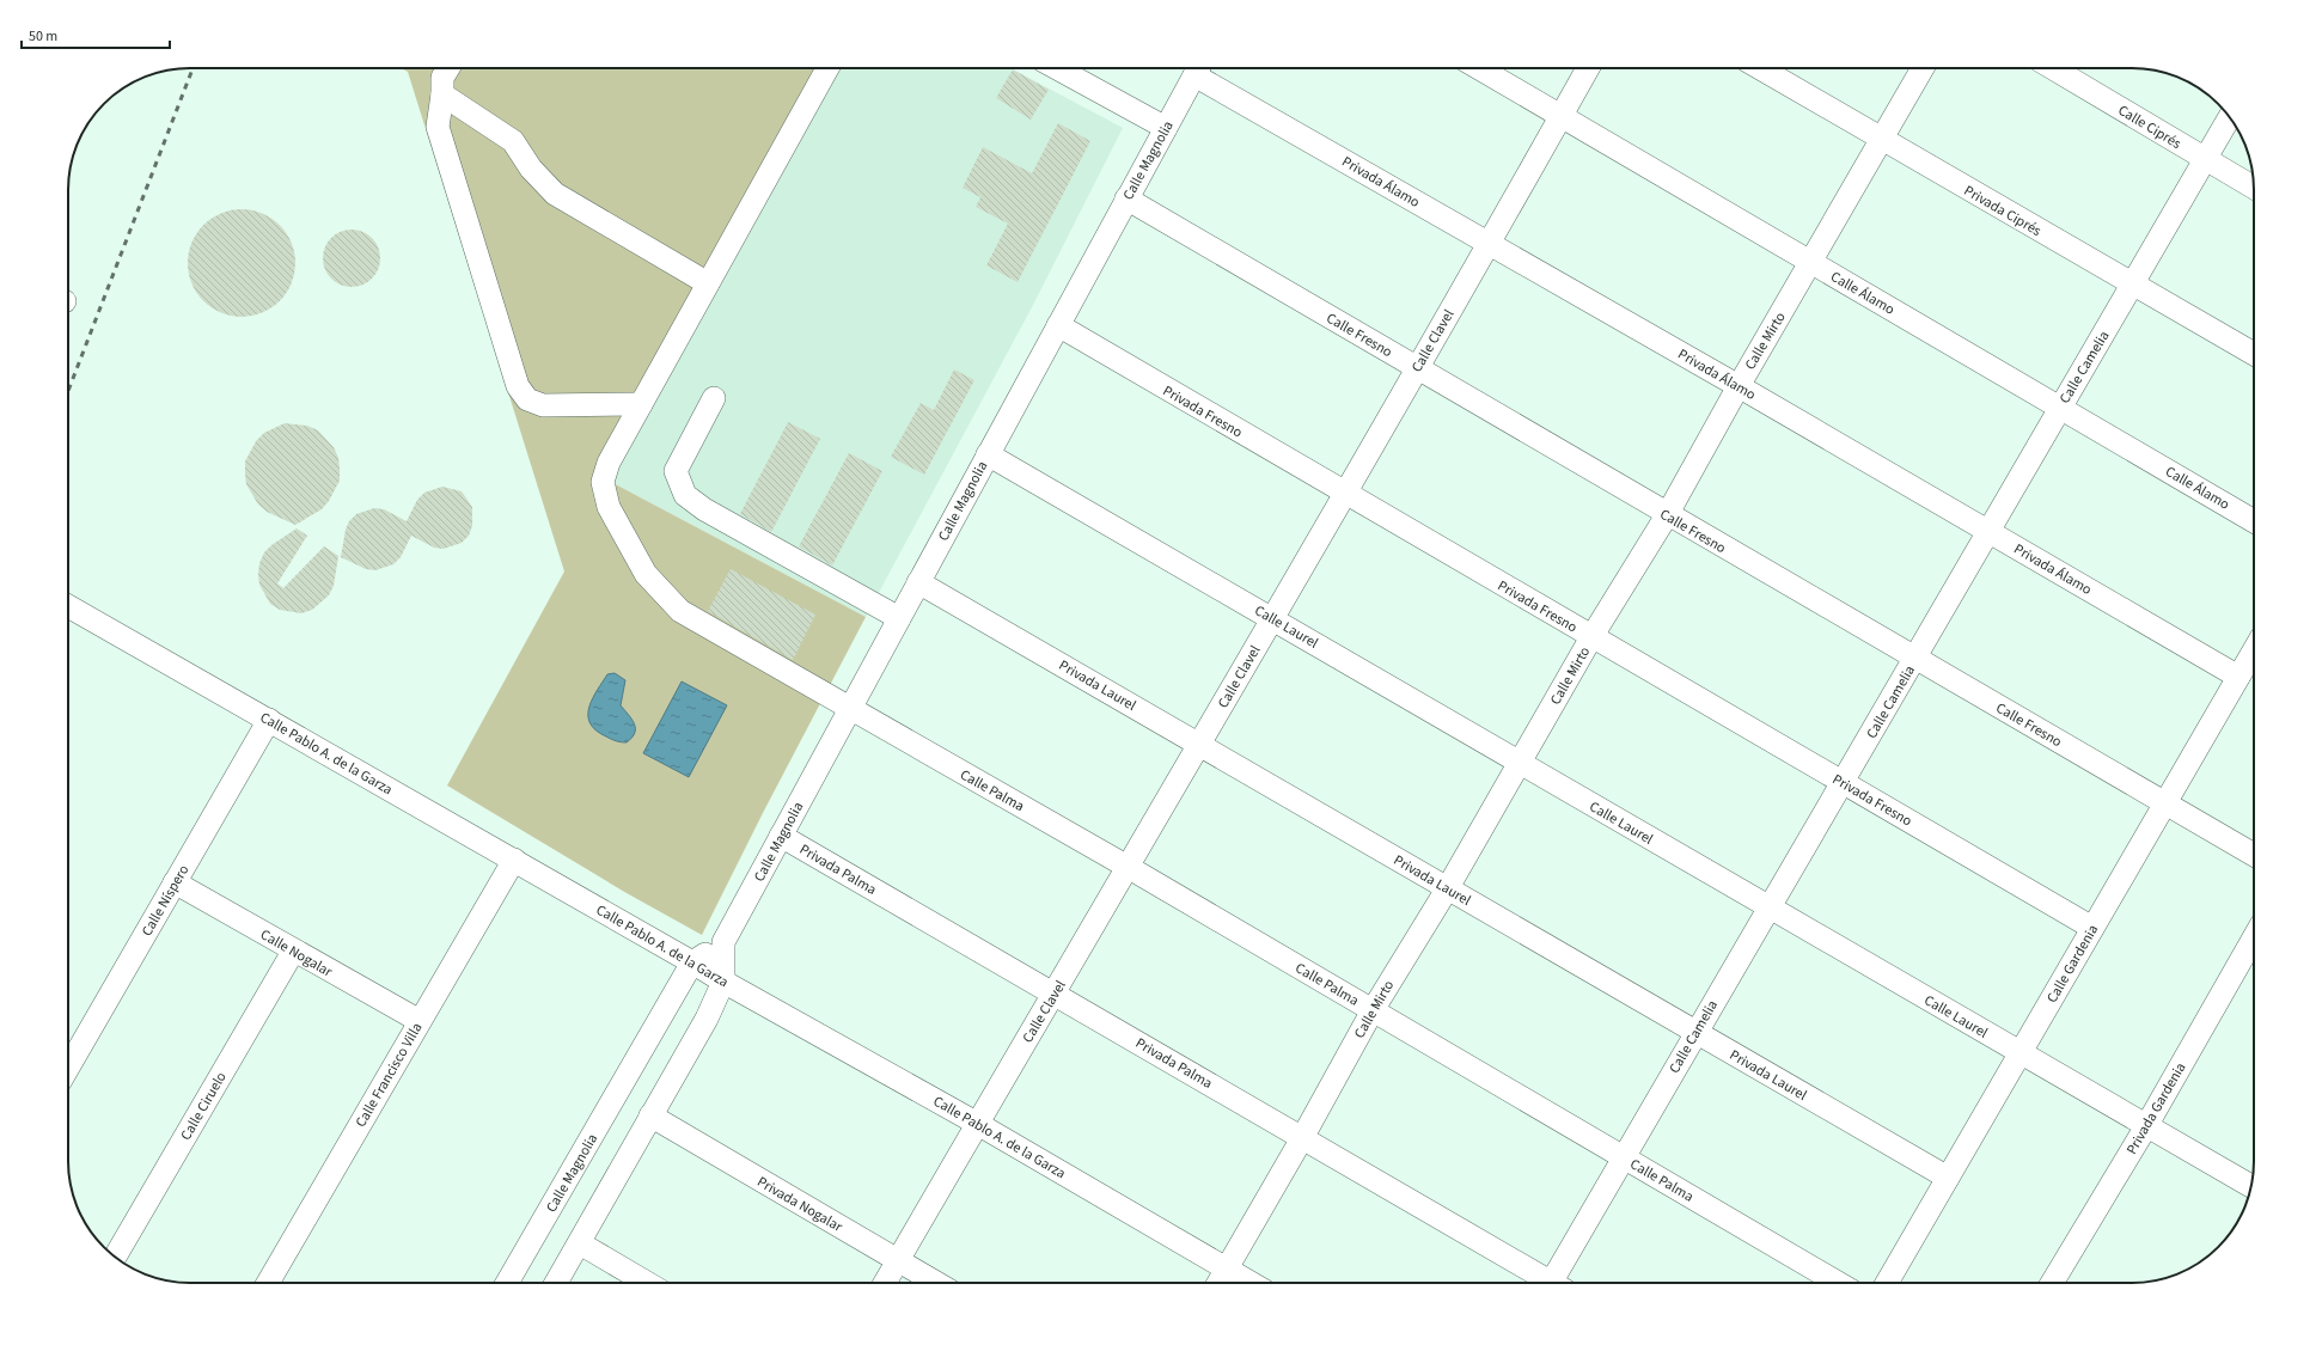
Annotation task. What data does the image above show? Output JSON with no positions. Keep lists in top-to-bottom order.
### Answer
{
  "streets": {
    "street": [
      "Calle Ciprés",
      "Calle Magnolia",
      "Privada Álamo",
      "Privada Ciprés",
      "Calle Álamo",
      "Calle Fresno",
      "Calle Clavel",
      "Calle Mirto",
      "Calle Camelia",
      "Privada Fresno",
      "Calle Laurel",
      "Privada Laurel",
      "Calle Pablo A. de la Garza",
      "Calle Palma",
      "Privada Palma",
      "Calle Níspero",
      "Calle Nogalar",
      "Calle Gardenia",
      "Calle Francisco Villa",
      "Calle Ciruelo",
      "Privada Gardenia",
      "Privada Nogalar"
    ]
  },
  "crossings": [
    ["Calle Ciprés", "Calle Camelia"],
    ["Calle Magnolia", "Calle Fresno"],
    ["Calle Magnolia", "Privada Fresno"],
    ["Calle Magnolia", "Calle Laurel"],
    ["Calle Magnolia", "Privada Laurel"],
    ["Calle Magnolia", "Calle Pablo A. de la Garza"],
    ["Calle Magnolia", "Calle Palma"],
    ["Calle Magnolia", "Privada Palma"],
    ["Calle Magnolia", "Privada Nogalar"],
    ["Privada Álamo", "Calle Clavel"],
    ["Privada Álamo", "Calle Mirto"],
    ["Privada Álamo", "Calle Camelia"],
    ["Privada Álamo", "Calle Gardenia"],
    ["Privada Ciprés", "Calle Mirto"],
    ["Privada Ciprés", "Calle Camelia"],
    ["Calle Álamo", "Calle Clavel"],
    ["Calle Álamo", "Calle Mirto"],
    ["Calle Álamo", "Calle Camelia"],
    ["Calle Fresno", "Calle Clavel"],
    ["Calle Fresno", "Calle Mirto"],
    ["Calle Fresno", "Calle Camelia"],
    ["Calle Fresno", "Calle Gardenia"],
    ["Calle Clavel", "Privada Fresno"],
    ["Calle Clavel", "Calle Laurel"],
    ["Calle Clavel", "Privada Laurel"],
    ["Calle Clavel", "Calle Pablo A. de la Garza"],
    ["Calle Clavel", "Calle Palma"],
    ["Calle Clavel", "Privada Palma"],
    ["Calle Clavel", "Privada Nogalar"],
    ["Calle Mirto", "Privada Fresno"],
    ["Calle Mirto", "Calle Laurel"],
    ["Calle Mirto", "Privada Laurel"],
    ["Calle Mirto", "Calle Pablo A. de la Garza"],
    ["Calle Mirto", "Calle Palma"],
    ["Calle Mirto", "Privada Palma"],
    ["Calle Camelia", "Privada Fresno"],
    ["Calle Camelia", "Calle Laurel"],
    ["Calle Camelia", "Privada Laurel"],
    ["Calle Camelia", "Calle Palma"],
    ["Privada Fresno", "Calle Gardenia"],
    ["Calle Laurel", "Calle Gardenia"],
    ["Calle Laurel", "Privada Gardenia"],
    ["Privada Laurel", "Calle Gardenia"],
    ["Calle Pablo A. de la Garza", "Calle Níspero"],
    ["Calle Pablo A. de la Garza", "Calle Francisco Villa"],
    ["Calle Níspero", "Calle Nogalar"],
    ["Calle Nogalar", "Calle Francisco Villa"],
    ["Calle Nogalar", "Calle Ciruelo"]
  ],
  "scale_bar": "50 m"
}
